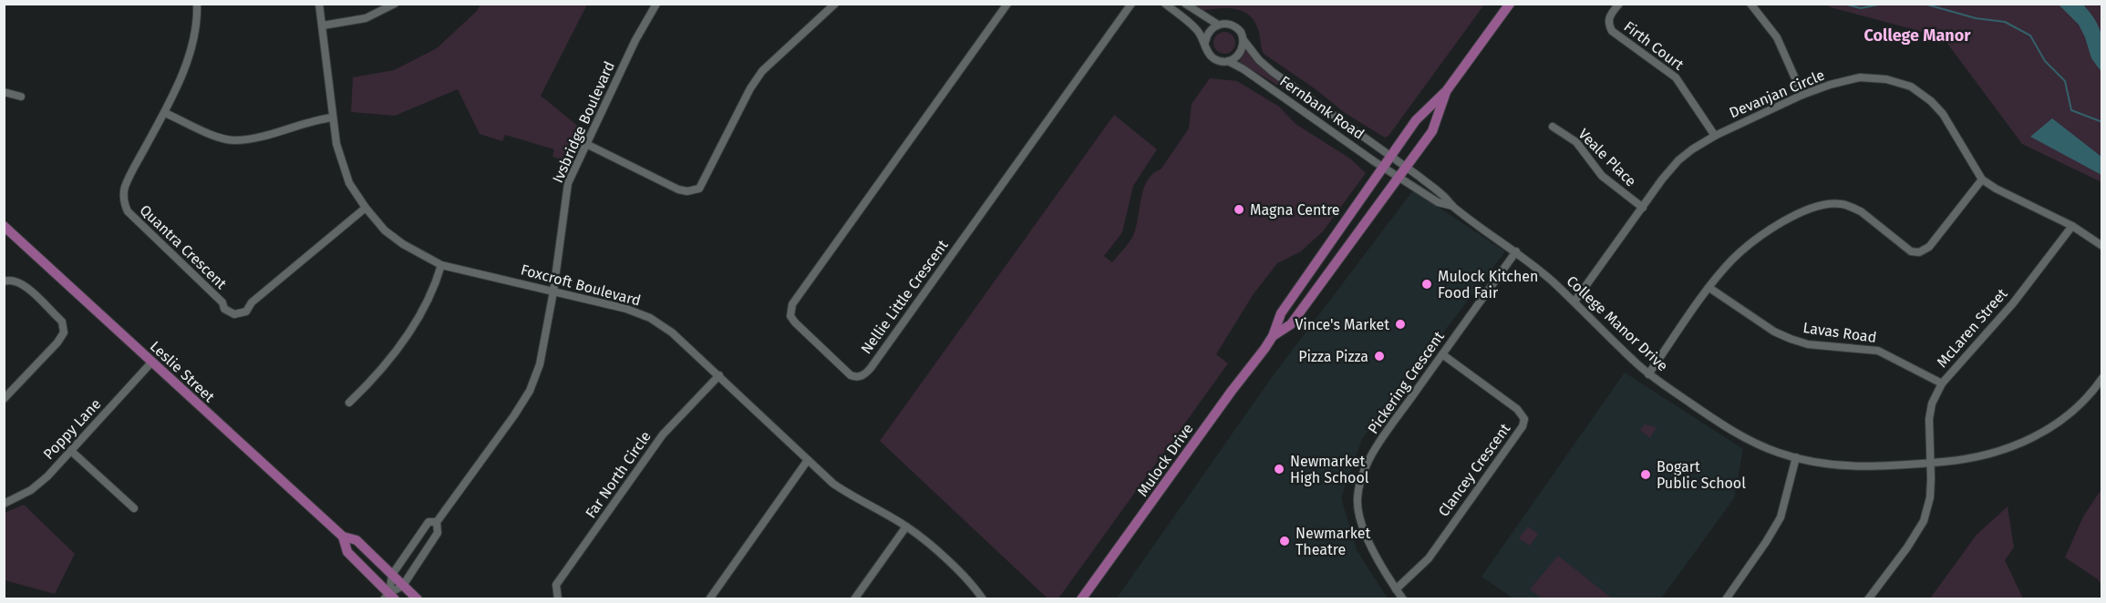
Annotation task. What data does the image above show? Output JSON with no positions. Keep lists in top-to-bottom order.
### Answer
{
  "streets": {
    "main road": ["Leslie Street", "Mulock Drive"],
    "street": [
      "Firth Court",
      "Devanjan Circle",
      "Fernbank Road",
      "Ivsbridge Boulevard",
      "Veale Place",
      "Quantra Crescent",
      "Foxcroft Boulevard",
      "Nellie Little Crescent",
      "College Manor Drive",
      "McLaren Street",
      "Lavas Road",
      "Pickering Crescent",
      "Poppy Lane",
      "Clancey Crescent",
      "Far North Circle"
    ]
  },
  "crossings": [
    ["Firth Court", "Devanjan Circle"],
    ["Devanjan Circle", "Veale Place"],
    ["Devanjan Circle", "College Manor Drive"],
    ["Devanjan Circle", "McLaren Street"],
    ["Fernbank Road", "College Manor Drive"],
    ["Fernbank Road", "Mulock Drive"],
    ["Ivsbridge Boulevard", "Foxcroft Boulevard"],
    ["Ivsbridge Boulevard", "Leslie Street"],
    ["Quantra Crescent", "Foxcroft Boulevard"],
    ["Foxcroft Boulevard", "Far North Circle"],
    ["College Manor Drive", "McLaren Street"],
    ["College Manor Drive", "Pickering Crescent"],
    ["College Manor Drive", "Mulock Drive"],
    ["McLaren Street", "Lavas Road"],
    ["Leslie Street", "Poppy Lane"],
    ["Pickering Crescent", "Clancey Crescent"]
  ],
  "districts": ["College Manor"],
  "places": [
    "Magna Centre",
    "Mulock Kitchen Food Fair",
    "Vince's Market",
    "Pizza Pizza",
    "Newmarket High School",
    "Bogart Public School",
    "Newmarket Theatre"
  ]
}
